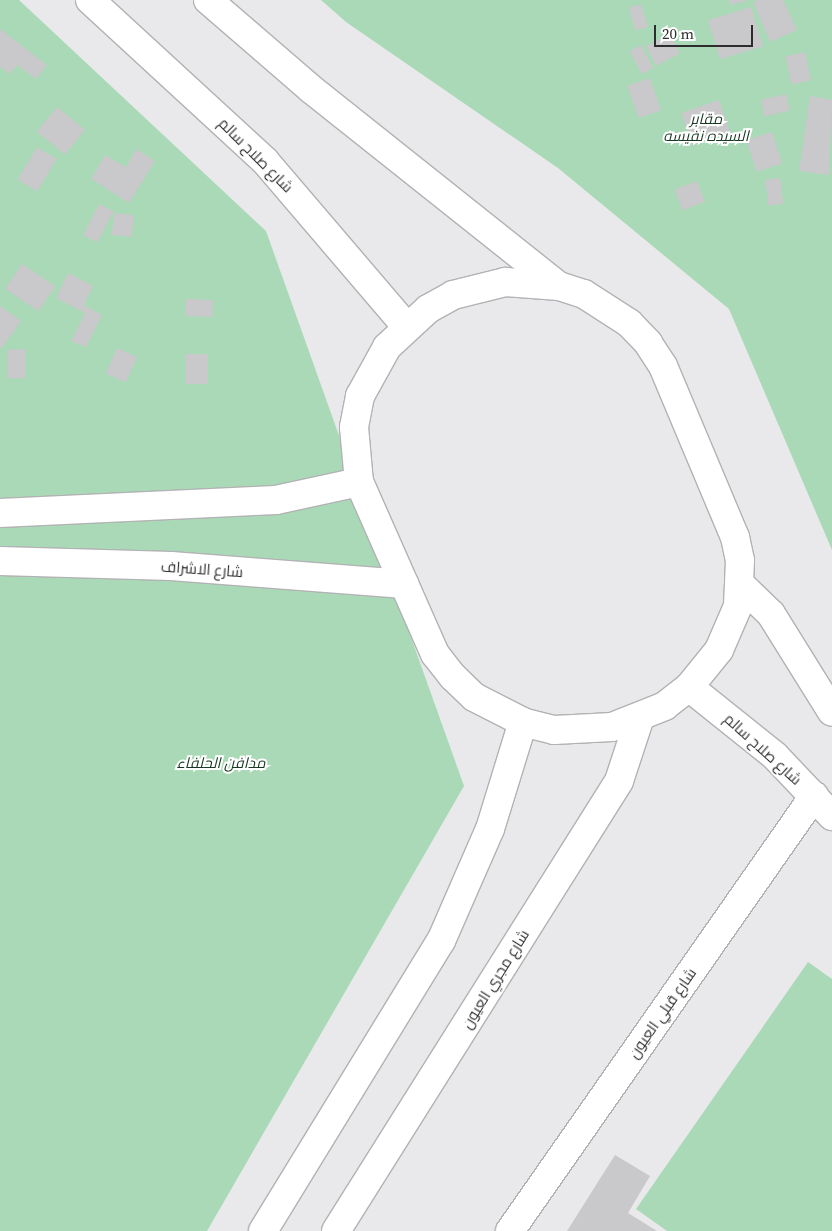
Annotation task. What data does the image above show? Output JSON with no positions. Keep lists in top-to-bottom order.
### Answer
{
  "streets": {
    "main road": [
      "شارع صلاح سالم",
      "شارع الاشراف",
      "شارع مجري العيون",
      "شارع قبلي العيون"
    ]
  },
  "crossings": [
    ["شارع صلاح سالم", "شارع قبلي العيون"]
  ],
  "parks": ["مقابر السيده نفيسه", "مدافن الحلفاء"],
  "scale_bar": "20 m"
}
